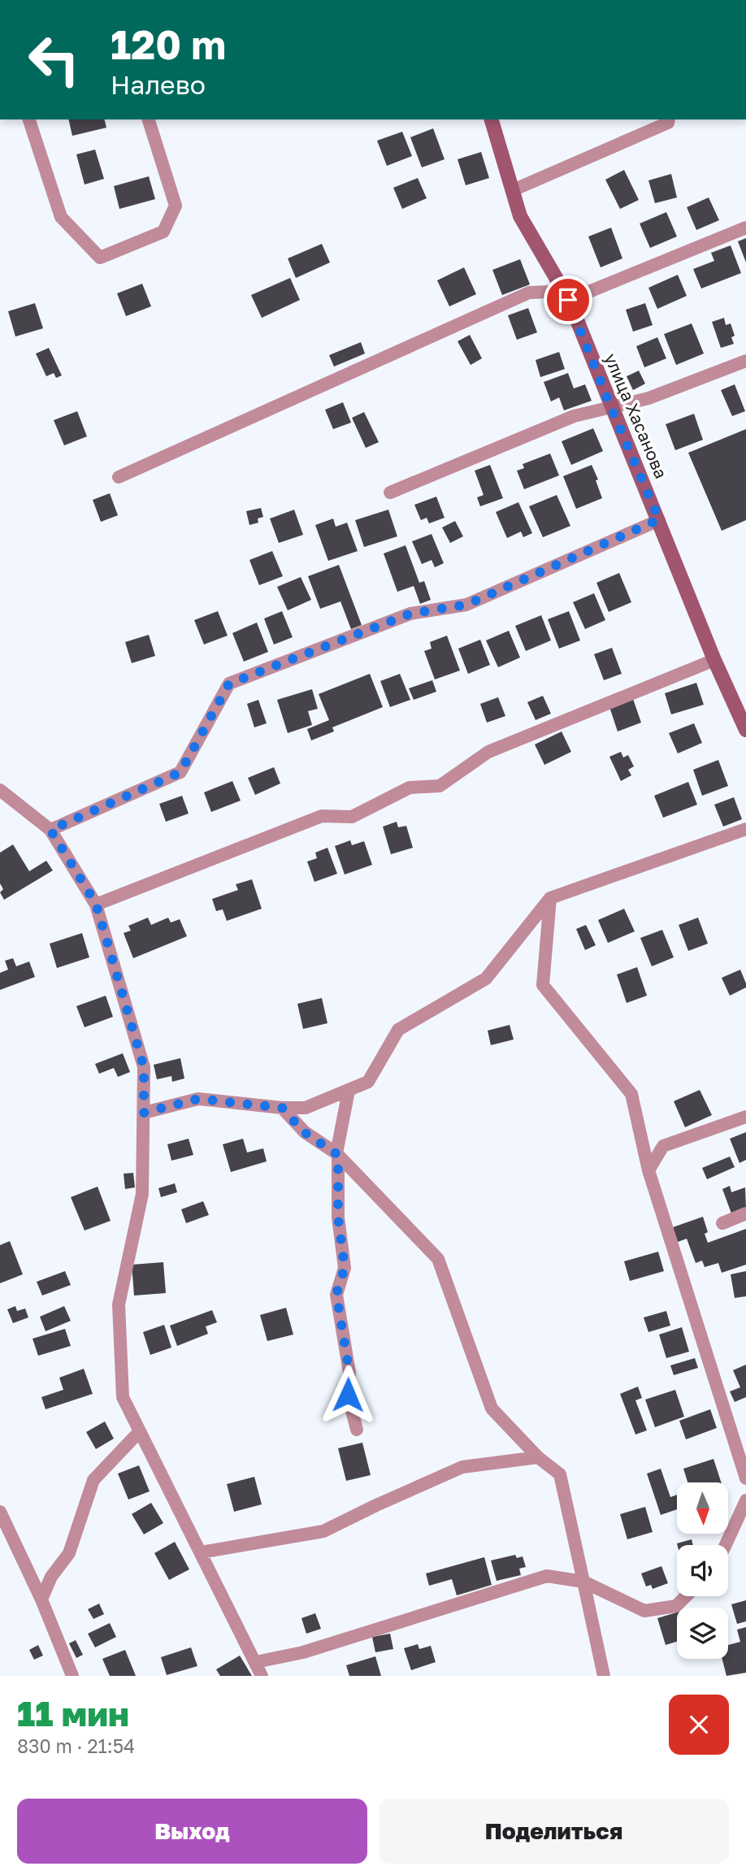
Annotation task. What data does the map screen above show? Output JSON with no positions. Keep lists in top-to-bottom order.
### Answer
{
  "streets": {
    "street": ["улица Хасанова"]
  },
  "north": "bottom",
  "page": {
    "turn": ["120 m", "Налево"],
    "heading": ["11 мин", "830 m · 21:54"],
    "buttons": ["Выход", "Поделиться"]
  }
}
